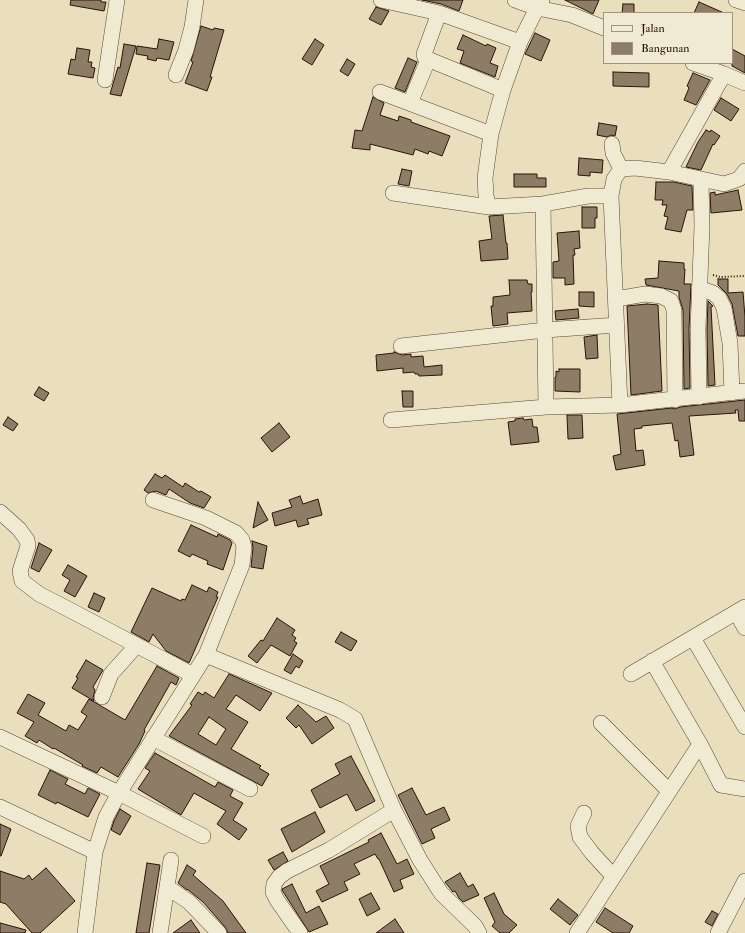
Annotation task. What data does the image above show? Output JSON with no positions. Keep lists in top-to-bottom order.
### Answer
{
  "legend": ["Jalan", "Bangunan"]
}
